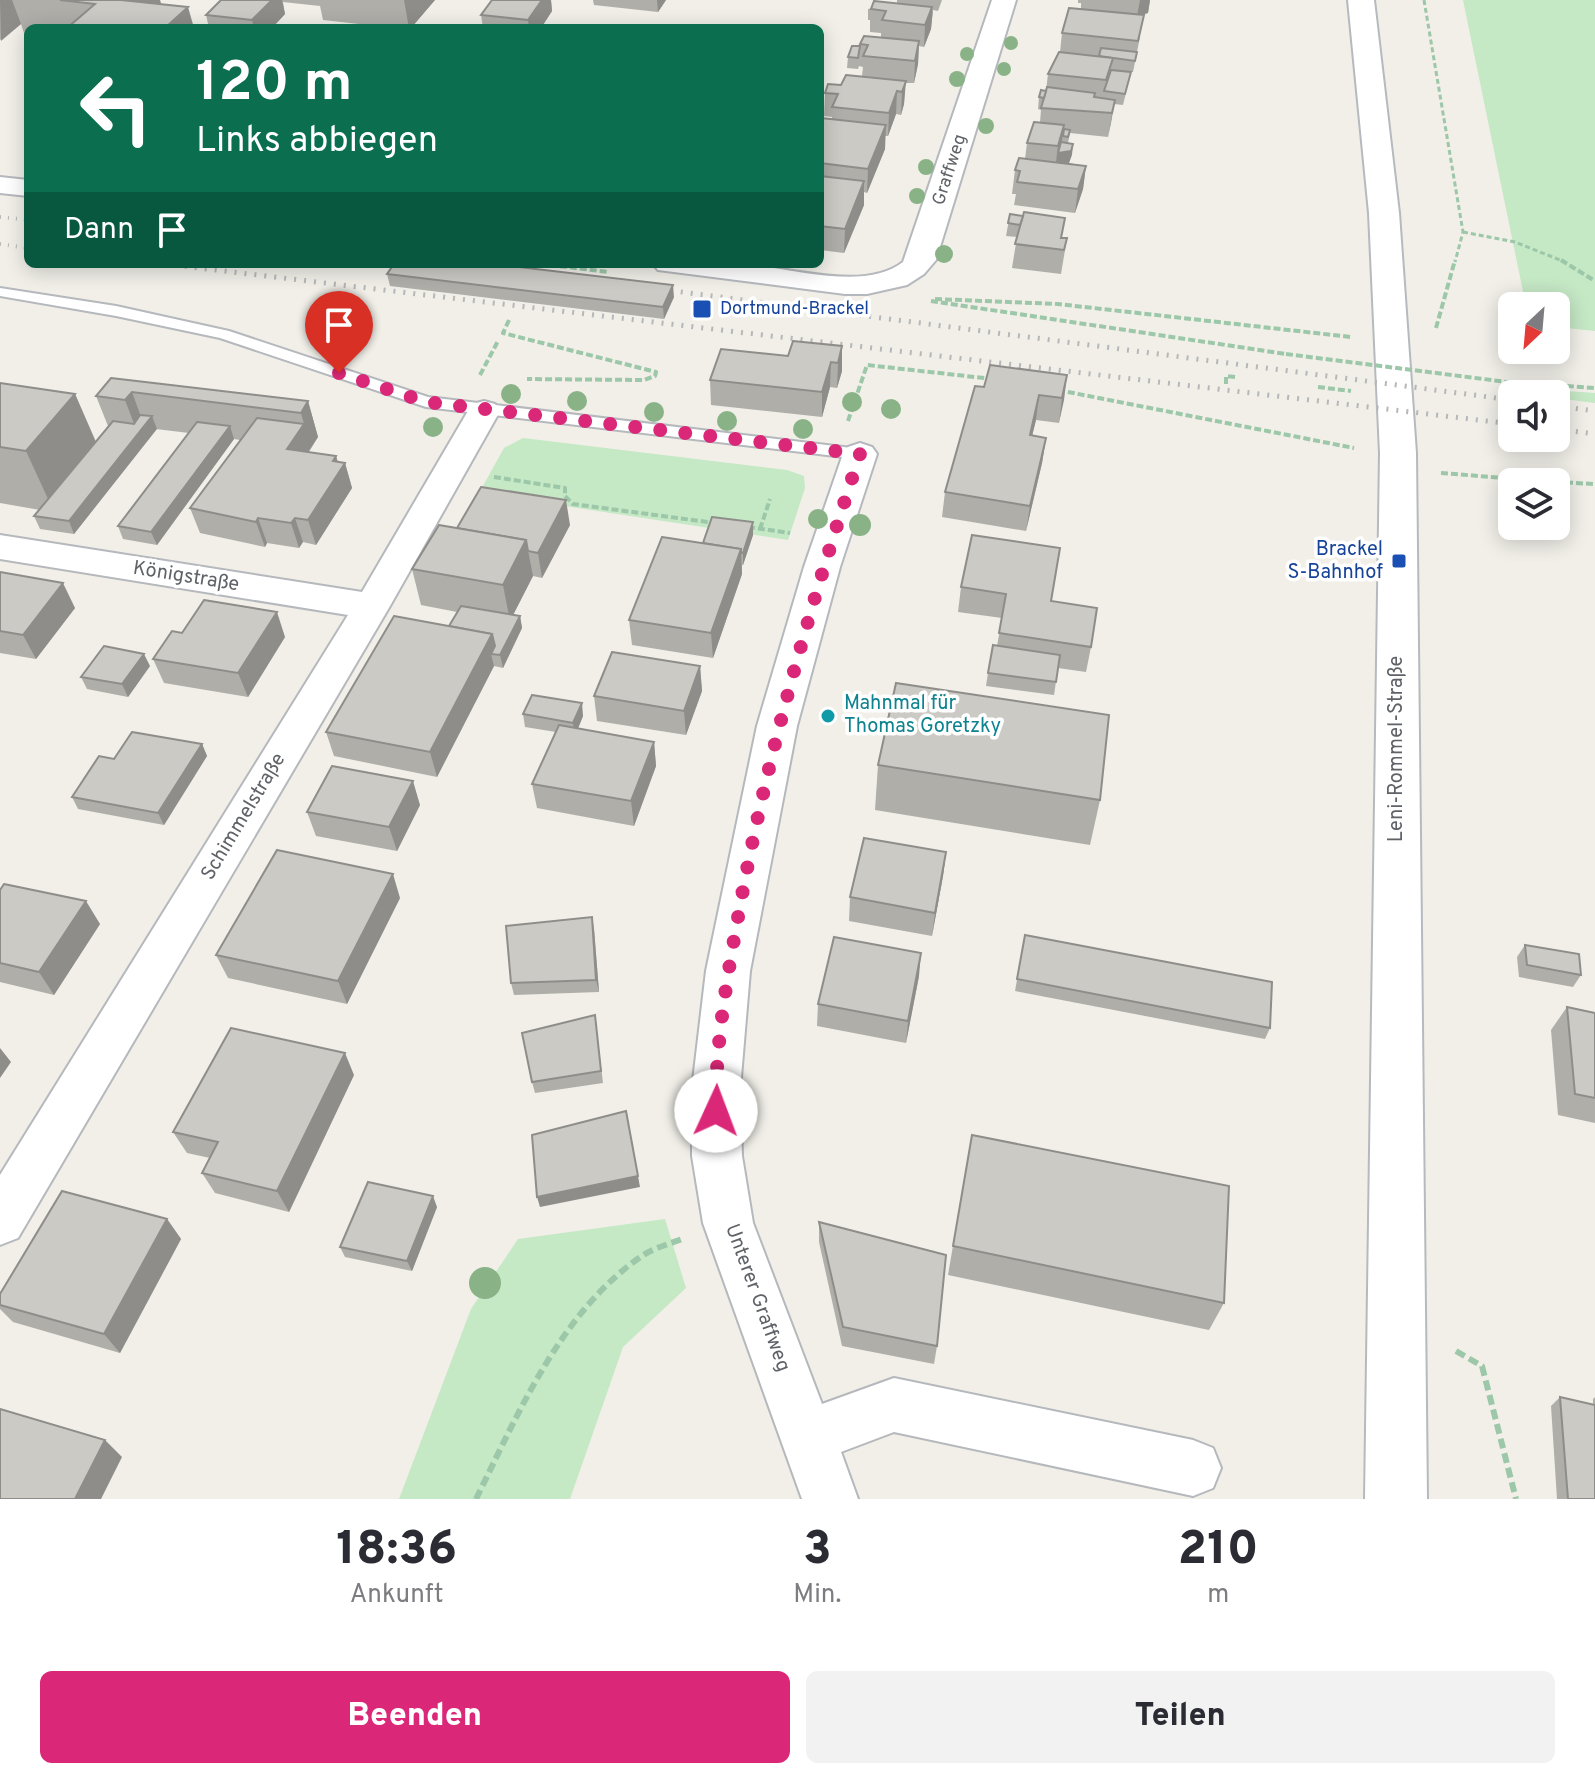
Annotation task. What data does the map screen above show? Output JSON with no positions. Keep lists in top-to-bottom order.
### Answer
{
  "streets": {
    "main road": ["Leni-Rommel-Straße"],
    "street": [
      "Graffweg",
      "Königstraße",
      "Schimmelstraße",
      "Unterer Graffweg"
    ]
  },
  "crossings": [
    ["Königstraße", "Schimmelstraße"]
  ],
  "places": {
    "transit": ["Dortmund-Brackel", "Brackel S-Bahnhof"],
    "other": ["Mahnmal für Thomas Goretzky"]
  },
  "north": "bottom left",
  "page": {
    "turn": ["120 m", "Links abbiegen"],
    "then": "Dann",
    "eta": [
      "18:36",
      "Ankunft",
      "3",
      "Min.",
      "210",
      "m"
    ],
    "buttons": ["Beenden", "Teilen"]
  }
}
